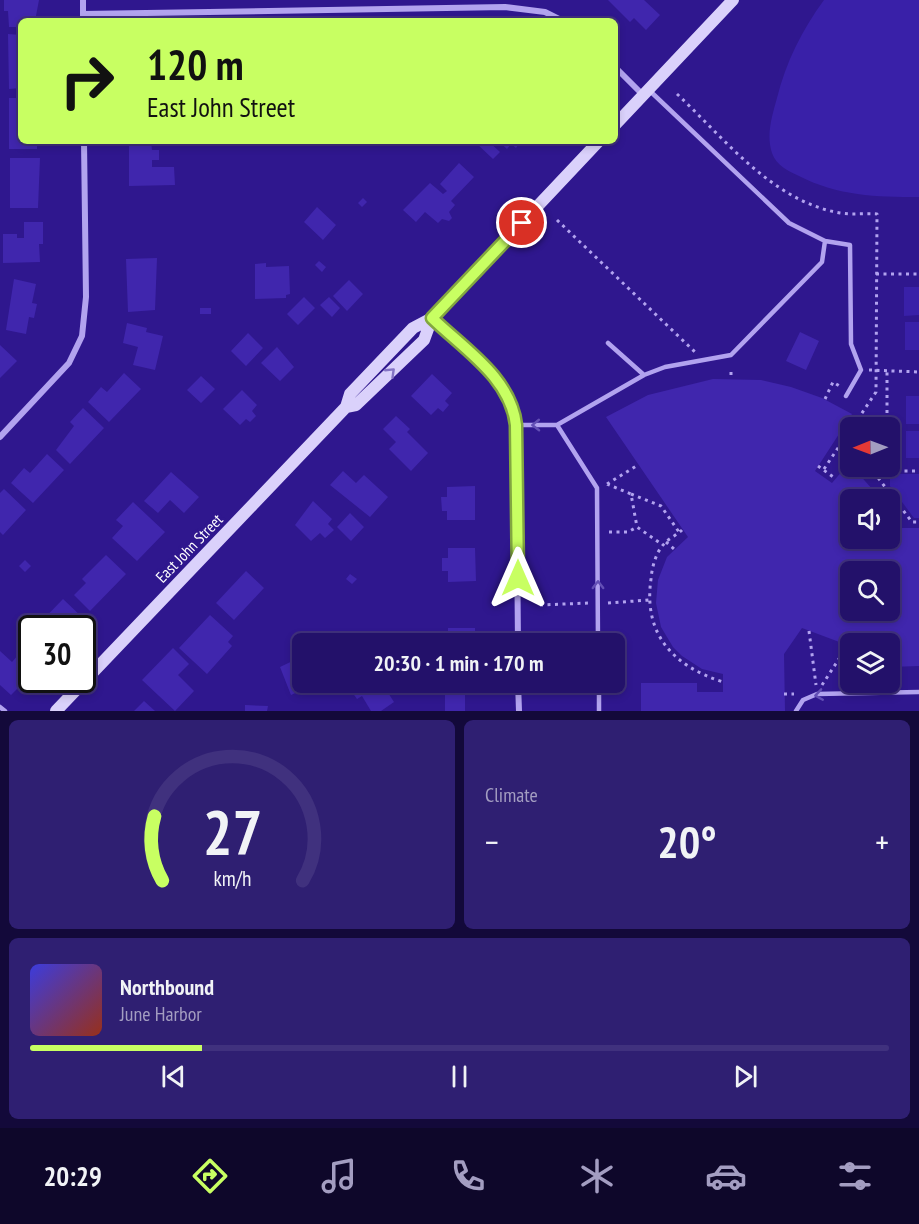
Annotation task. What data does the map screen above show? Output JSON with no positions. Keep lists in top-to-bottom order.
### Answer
{
  "streets": {
    "street": ["East John Street"]
  },
  "north": "left",
  "page": {
    "turn": ["120 m", "East John Street"],
    "limit": "30",
    "trip": "20:30 · 1 min · 170 m",
    "tile": "Climate",
    "heat": ["−", "20°", "+"],
    "song": ["Northbound", "June Harbor"],
    "tabs": "20:29",
    "gauge": ["27", "km/h"]
  }
}
